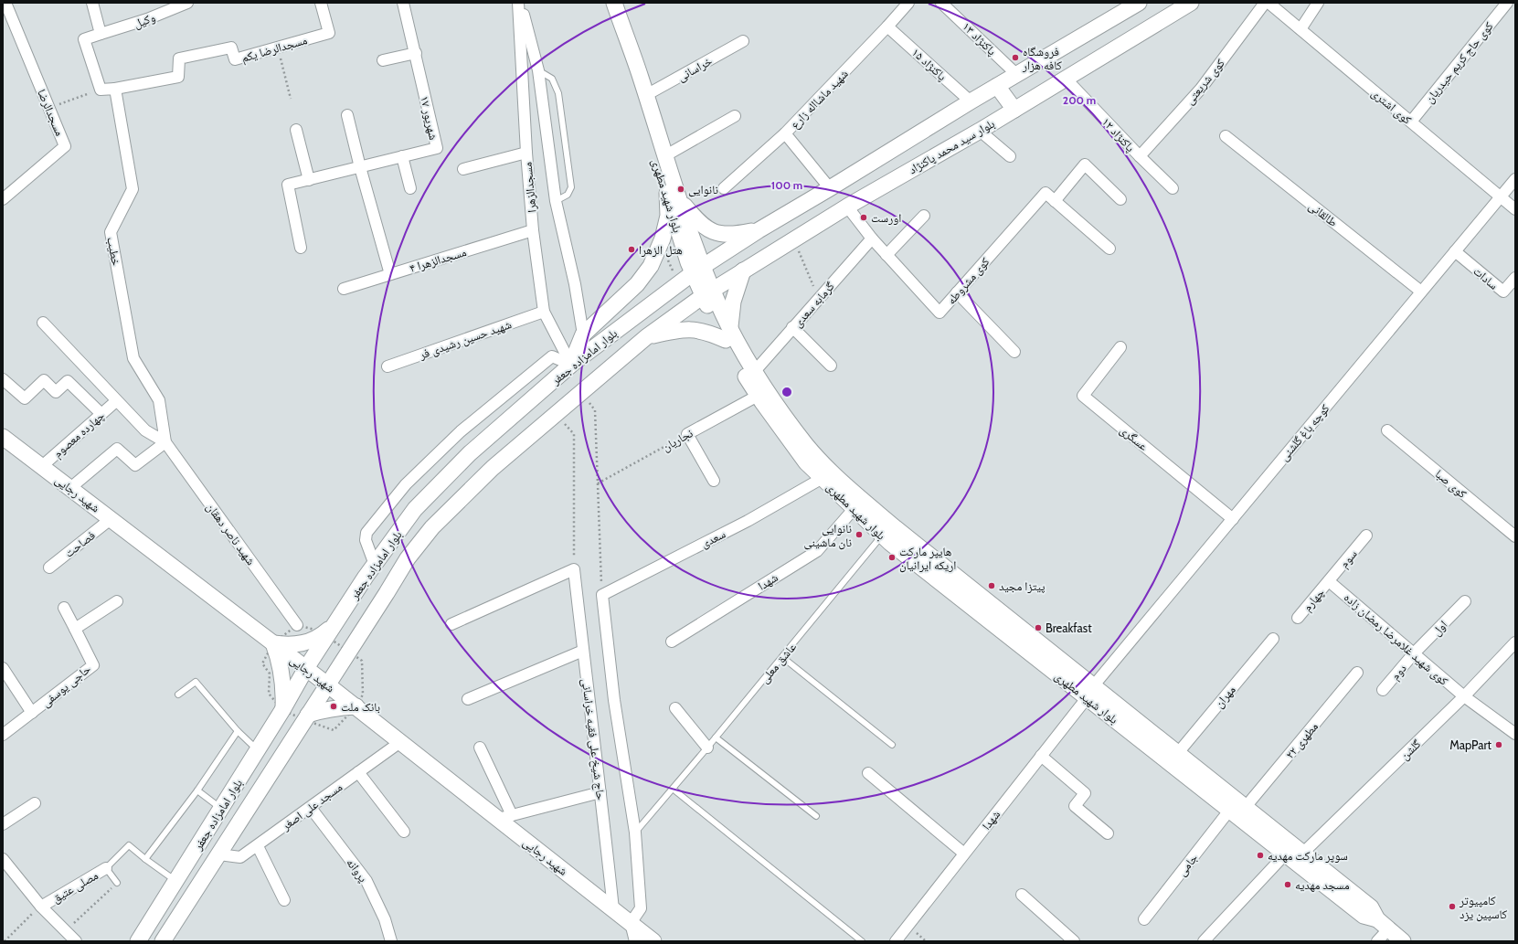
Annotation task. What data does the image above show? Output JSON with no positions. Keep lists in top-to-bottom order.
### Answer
{
  "streets": {
    "main road": [
      "بلوار سید محمد پاکنژاد",
      "بلوار شهید مطهری",
      "بلوار امامزاده جعفر",
      "شهید رجایی"
    ],
    "street": [
      "وکیل",
      "پاکنژاد ۱۳",
      "مسجدالرضا یکم",
      "کوی حاج کریم حیدریان",
      "پاکنژاد ۱۵",
      "خراسانی",
      "کوی شریعتی",
      "شهید ماشااله زارع",
      "کوی اشتری",
      "مسجدالرضا",
      "۱۷ شهریور",
      "پاکنژاد ۱۲",
      "مسجدالزهرا",
      "طالقانی",
      "خطیب",
      "مسجدالزهرا ۴",
      "سادات",
      "کوی مشروطه",
      "گرمابه سعدی",
      "شهید حسین رشیدی فر",
      "کوچه باغ گلشنی",
      "چهارده معصوم",
      "عسگری",
      "نجاریان",
      "کوی صبا",
      "شهید ناصر دهقان",
      "سعدی",
      "فصاحت",
      "سوم",
      "شهدا",
      "چهارم",
      "اول",
      "کوی شهید غلامرضا رمضان زاده",
      "دوم",
      "حاجی یوسفی",
      "مهران",
      "حاج شیخ علی فقیه خراسانی",
      "مطهری ۲۲",
      "گلشن",
      "مسجد علی اصغر",
      "جامی",
      "پروانه",
      "مصلی عتیق"
    ],
    "lane": ["عاشق معلی"]
  },
  "crossings": [
    ["مسجدالرضا یکم", "خطیب"],
    ["کوی حاج کریم حیدریان", "کوی اشتری"],
    ["پاکنژاد ۱۵", "شهید ماشااله زارع"],
    ["خراسانی", "بلوار شهید مطهری"],
    ["کوی شریعتی", "پاکنژاد ۱۲"],
    ["کوی اشتری", "کوچه باغ گلشنی"],
    ["پاکنژاد ۱۲", "بلوار سید محمد پاکنژاد"],
    ["بلوار سید محمد پاکنژاد", "بلوار شهید مطهری"],
    ["بلوار سید محمد پاکنژاد", "کوی مشروطه"],
    ["بلوار سید محمد پاکنژاد", "بلوار امامزاده جعفر"],
    ["مسجدالزهرا", "مسجدالزهرا ۴"],
    ["مسجدالزهرا", "شهید حسین رشیدی فر"],
    ["مسجدالزهرا", "بلوار امامزاده جعفر"],
    ["بلوار شهید مطهری", "گرمابه سعدی"],
    ["بلوار شهید مطهری", "بلوار امامزاده جعفر"],
    ["بلوار شهید مطهری", "کوچه باغ گلشنی"],
    ["بلوار شهید مطهری", "نجاریان"],
    ["بلوار شهید مطهری", "سعدی"],
    ["بلوار شهید مطهری", "شهدا"],
    ["بلوار شهید مطهری", "عاشق معلی"],
    ["بلوار شهید مطهری", "مهران"],
    ["بلوار شهید مطهری", "مطهری ۲۲"],
    ["بلوار شهید مطهری", "گلشن"],
    ["بلوار شهید مطهری", "جامی"],
    ["طالقانی", "کوچه باغ گلشنی"],
    ["خطیب", "شهید ناصر دهقان"],
    ["سادات", "کوچه باغ گلشنی"],
    ["کوی مشروطه", "گرمابه سعدی"],
    ["بلوار امامزاده جعفر", "شهید رجایی"],
    ["بلوار امامزاده جعفر", "مسجد علی اصغر"],
    ["کوچه باغ گلشنی", "عسگری"],
    ["کوچه باغ گلشنی", "شهدا"],
    ["چهارده معصوم", "شهید رجایی"],
    ["شهید رجایی", "فصاحت"],
    ["شهید رجایی", "حاج شیخ علی فقیه خراسانی"],
    ["شهید رجایی", "مسجد علی اصغر"],
    ["سعدی", "حاج شیخ علی فقیه خراسانی"],
    ["سوم", "چهارم"],
    ["سوم", "کوی شهید غلامرضا رمضان زاده"],
    ["چهارم", "کوی شهید غلامرضا رمضان زاده"],
    ["اول", "کوی شهید غلامرضا رمضان زاده"],
    ["اول", "دوم"],
    ["کوی شهید غلامرضا رمضان زاده", "دوم"],
    ["کوی شهید غلامرضا رمضان زاده", "گلشن"],
    ["عاشق معلی", "حاج شیخ علی فقیه خراسانی"],
    ["مسجد علی اصغر", "پروانه"]
  ],
  "places": [
    "فروشگاه کافه هزار",
    "نانوایی",
    "اورست",
    "هتل الزهرا",
    "نانوایی نان ماشینی",
    "هایپر مارکت اریکه ایرانیان",
    "پیتزا مجید",
    "Breakfast",
    "بانک ملت",
    "MapPart",
    "سوپر مارکت مهدیه",
    "مسجد مهدیه",
    "کامپیوتر کاسپین یزد"
  ],
  "rings": ["200 m", "100 m"]
}
